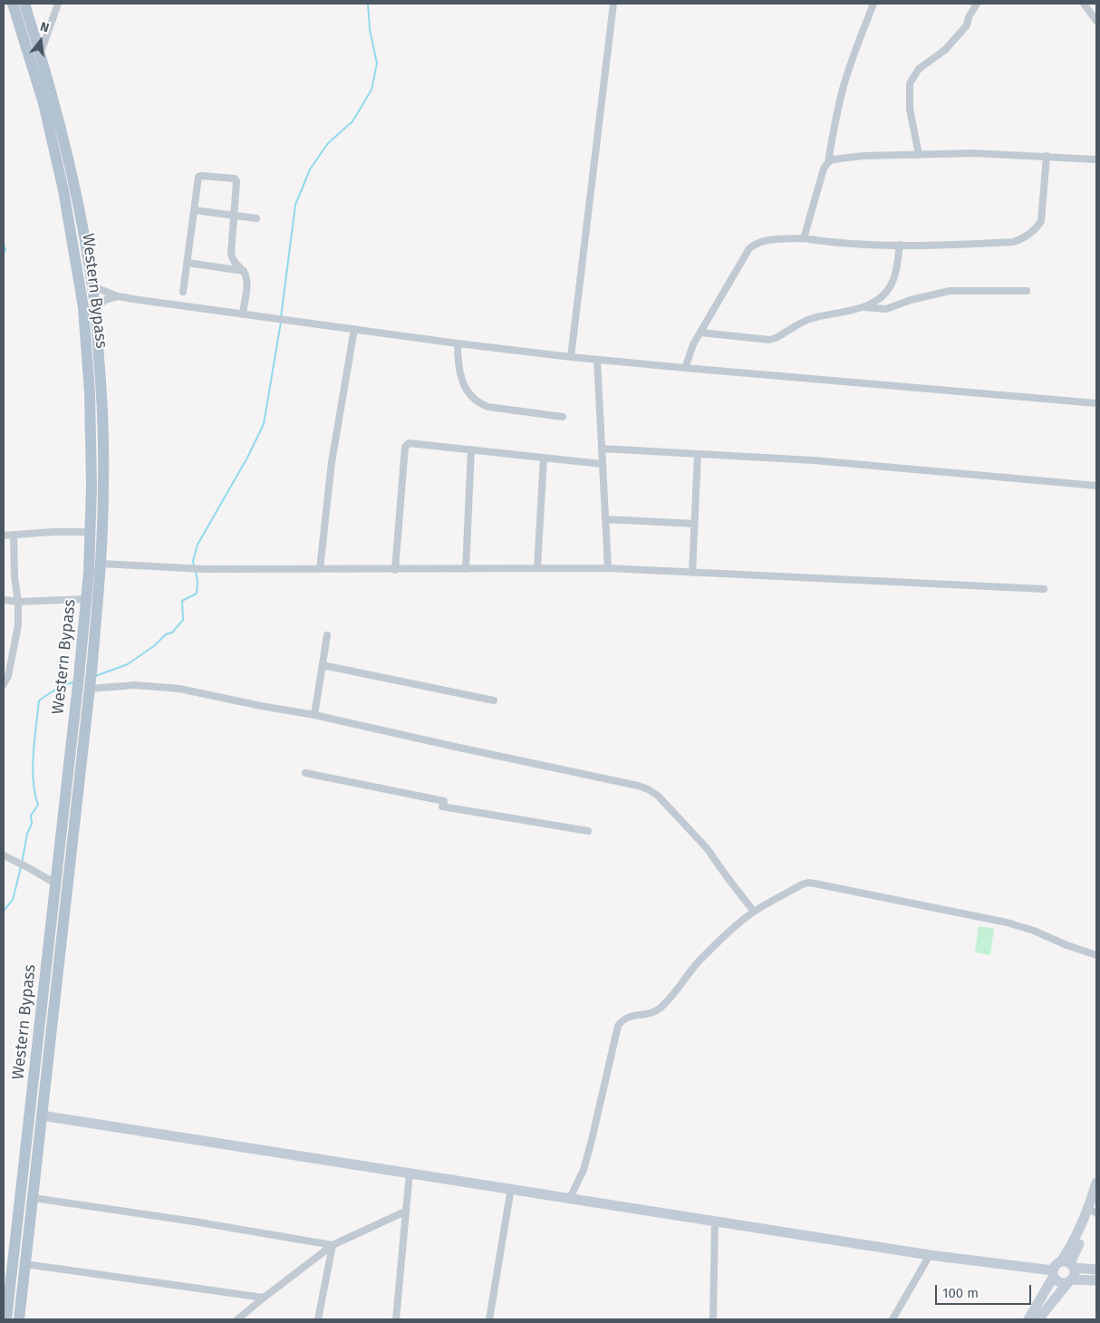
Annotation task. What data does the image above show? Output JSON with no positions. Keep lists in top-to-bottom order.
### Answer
{
  "streets": {
    "main road": ["Western Bypass"]
  },
  "scale_bar": "100 m",
  "north": "top"
}
